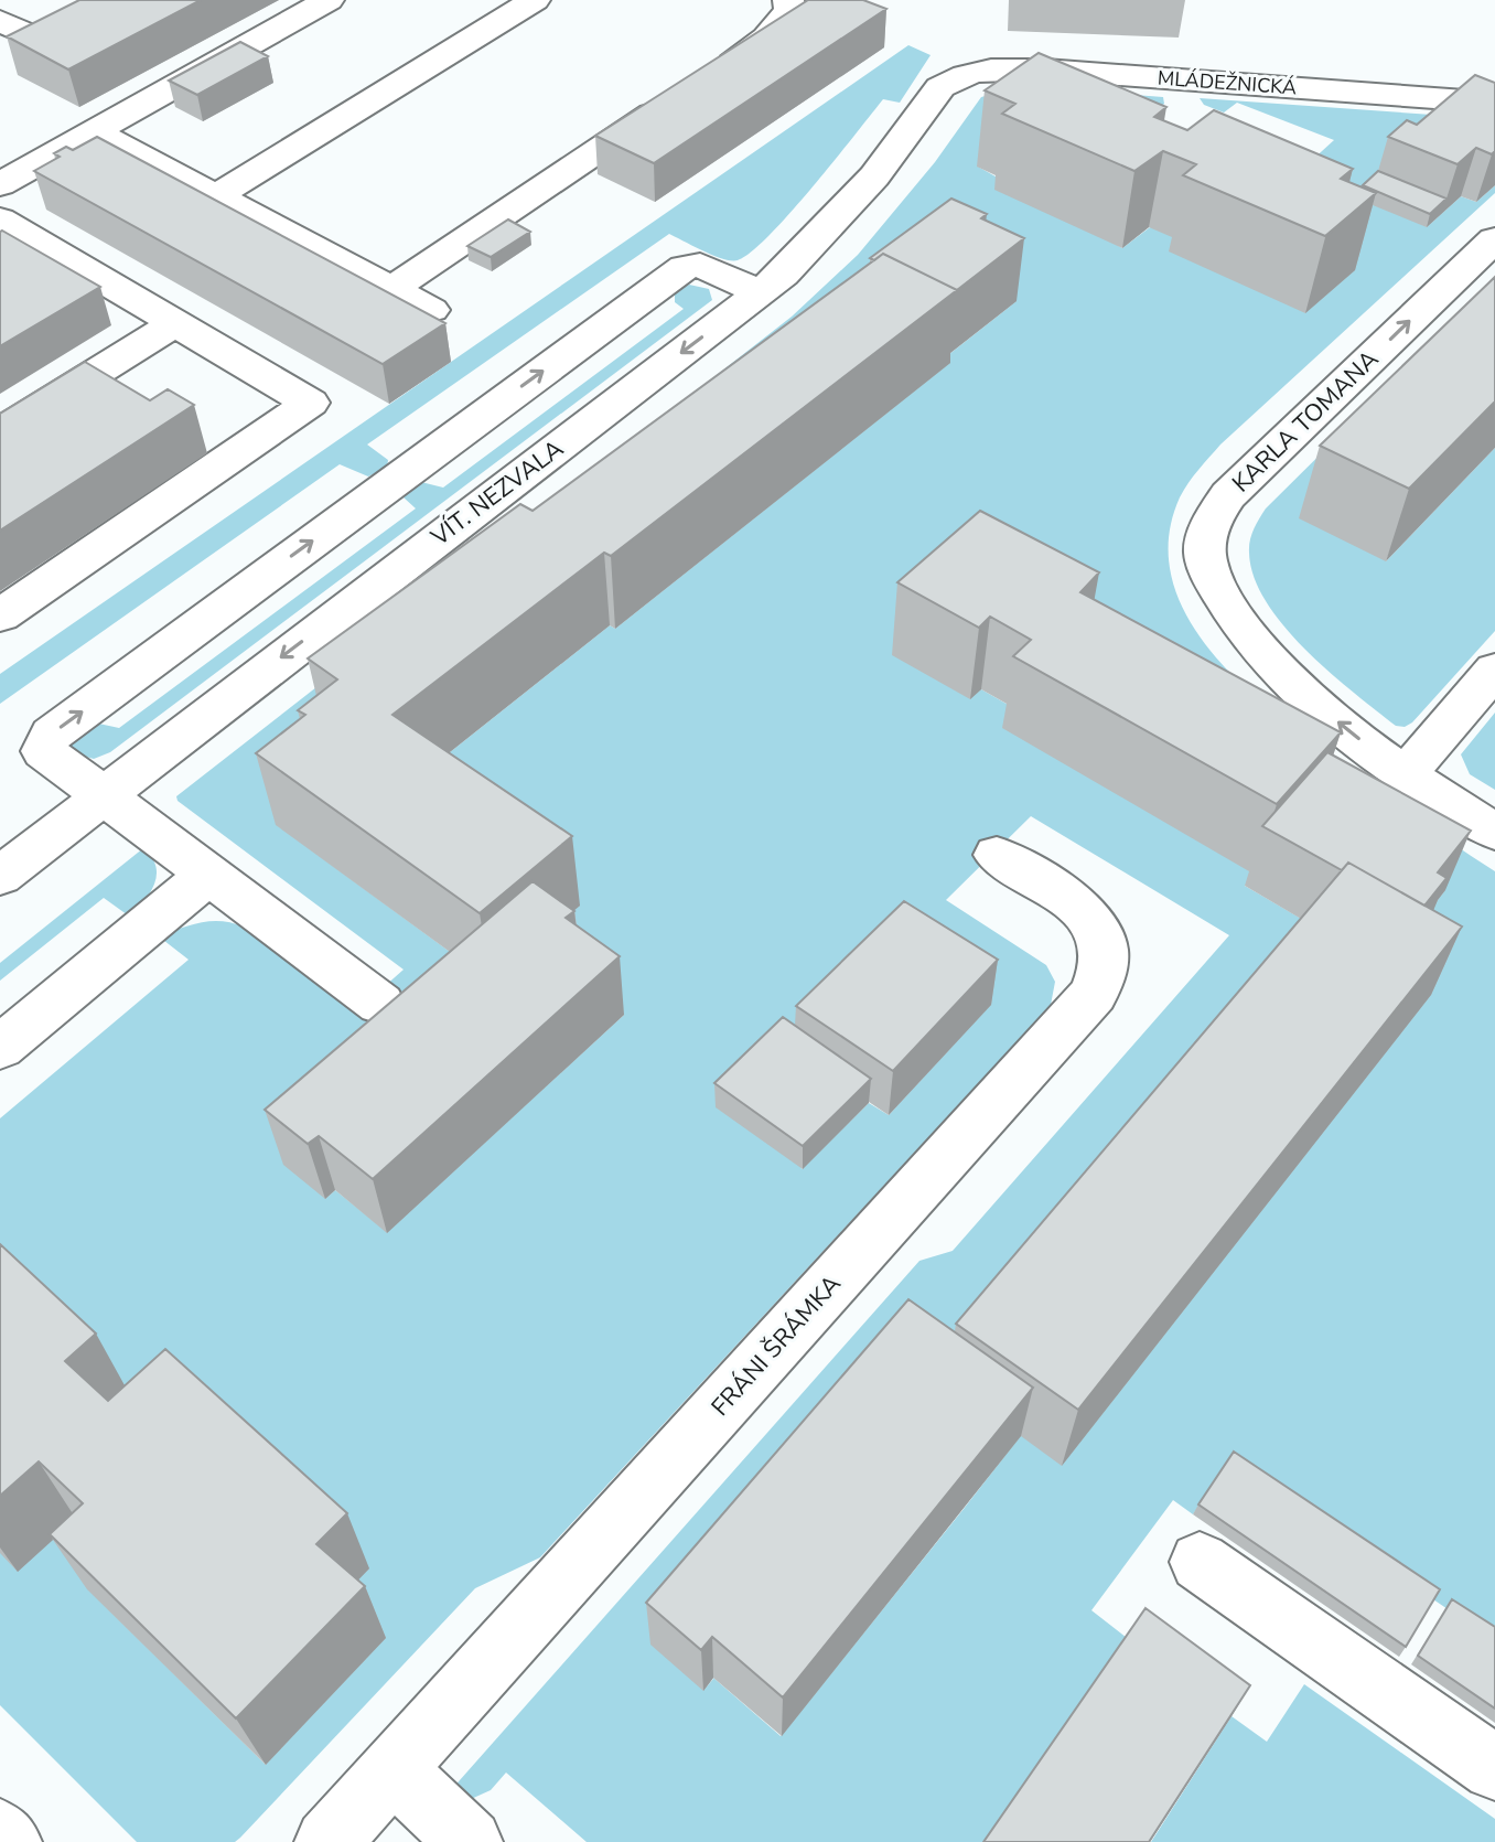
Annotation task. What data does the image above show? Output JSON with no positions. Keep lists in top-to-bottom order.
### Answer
{
  "streets": {
    "street": [
      "MLÁDEŽNICKÁ",
      "KARLA TOMANA",
      "VÍT. NEZVALA",
      "FRÁNI ŠRÁMKA"
    ]
  },
  "crossings": [
    ["MLÁDEŽNICKÁ", "VÍT. NEZVALA"]
  ]
}
